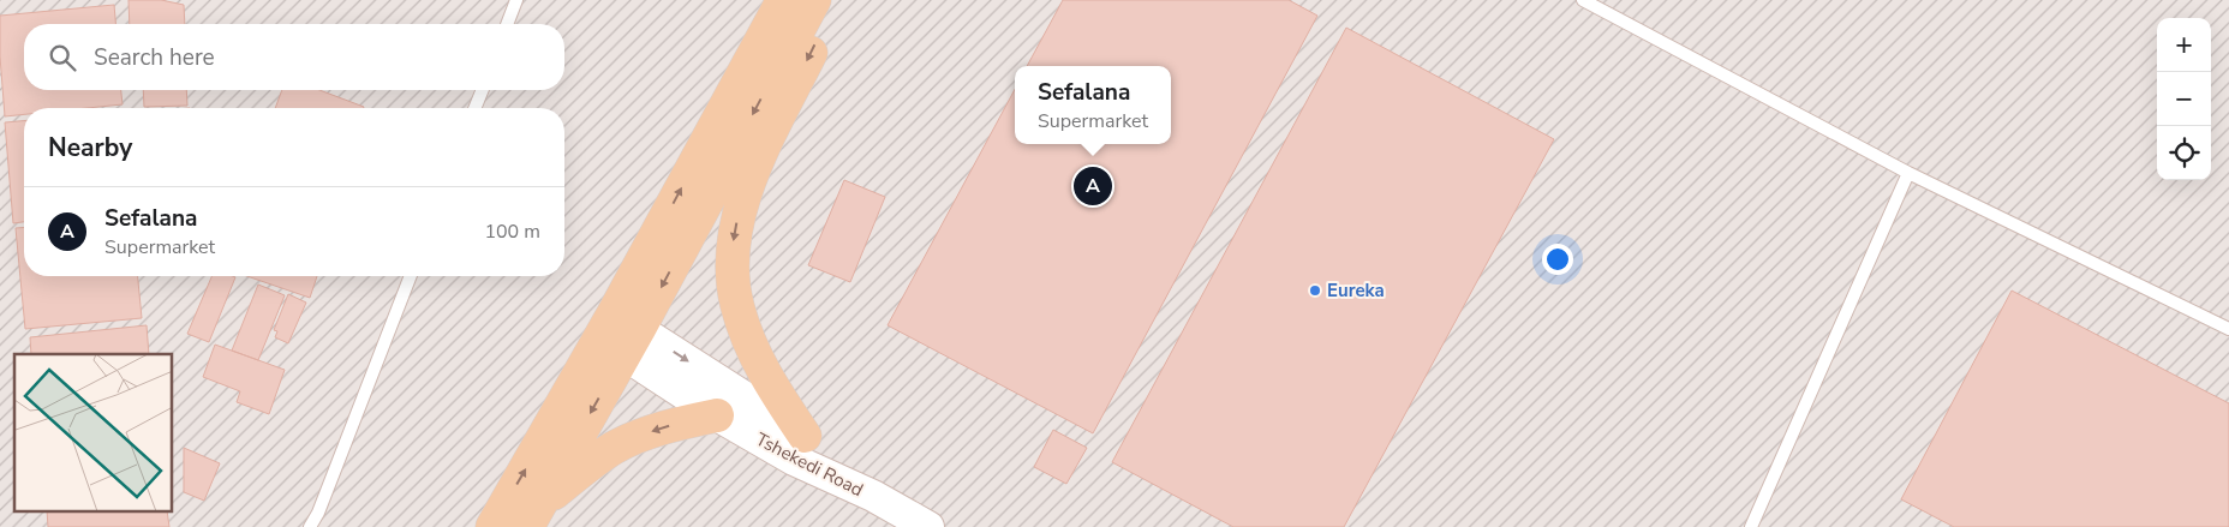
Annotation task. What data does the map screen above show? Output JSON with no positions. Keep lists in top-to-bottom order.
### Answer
{
  "streets": {
    "street": ["Tshekedi Road"]
  },
  "places": ["Eureka"],
  "page": {
    "map_buttons": ["+", "−"],
    "search": "Search here",
    "popup": ["Sefalana", "Supermarket"],
    "heading": "Nearby",
    "pins": "A",
    "list": [
      {
        "mark": "A",
        "name": "Sefalana",
        "note": "Supermarket",
        "value": "100 m"
      }
    ]
  }
}
